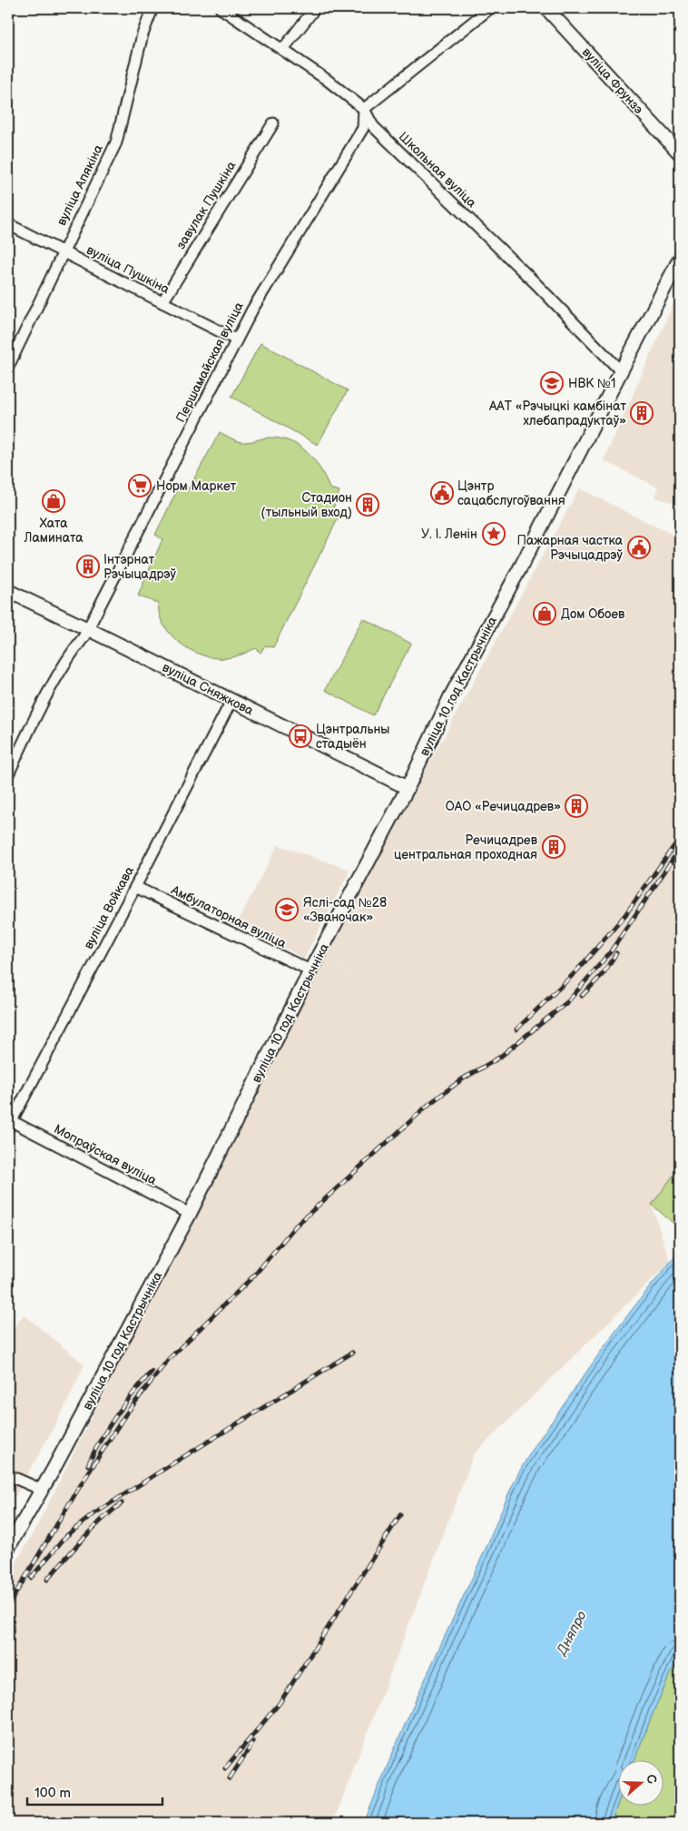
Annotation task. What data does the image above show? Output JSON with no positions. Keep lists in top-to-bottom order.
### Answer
{
  "streets": {
    "street": [
      "вуліца Фрунзэ",
      "Школьная вуліца",
      "вуліца Апякіна",
      "завулак Пушкіна",
      "вуліца Пушкіна",
      "Першамайская вуліца",
      "вуліца 10 год Кастрычніка",
      "вуліца Сняжкова",
      "вуліца Войкава",
      "Амбулаторная вуліца",
      "Мопраўская вуліца"
    ]
  },
  "crossings": [
    ["Школьная вуліца", "Першамайская вуліца"],
    ["Школьная вуліца", "вуліца 10 год Кастрычніка"],
    ["вуліца Апякіна", "вуліца Пушкіна"],
    ["завулак Пушкіна", "вуліца Пушкіна"],
    ["вуліца Пушкіна", "Першамайская вуліца"],
    ["Першамайская вуліца", "вуліца Сняжкова"],
    ["вуліца 10 год Кастрычніка", "вуліца Сняжкова"],
    ["вуліца 10 год Кастрычніка", "Амбулаторная вуліца"],
    ["вуліца 10 год Кастрычніка", "Мопраўская вуліца"],
    ["вуліца Сняжкова", "вуліца Войкава"],
    ["вуліца Войкава", "Амбулаторная вуліца"],
    ["вуліца Войкава", "Мопраўская вуліца"]
  ],
  "water": ["Дняпро"],
  "places": {
    "school or university": ["НВК №1", "Яслі-сад №28 «Званочак»"],
    "building": [
      "ААТ «Рэчыцкі камбінат хлебапрадуктаў»",
      "Стадион (тыльный вход)",
      "Інтэрнат Рэчыцадрэў",
      "ОАО «Речицадрев»",
      "Речицадрев центральная проходная"
    ],
    "supermarket": ["Норм Маркет"],
    "public building": ["Цэнтр сацабслугоўвання", "Пажарная частка Рэчыцадрэў"],
    "shop": ["Хата Ламината", "Дом Обоев"],
    "place": ["У. І. Ленін"],
    "bus stop": ["Цэнтральны стадыён"]
  },
  "scale_bar": "100 m",
  "north": "right"
}
